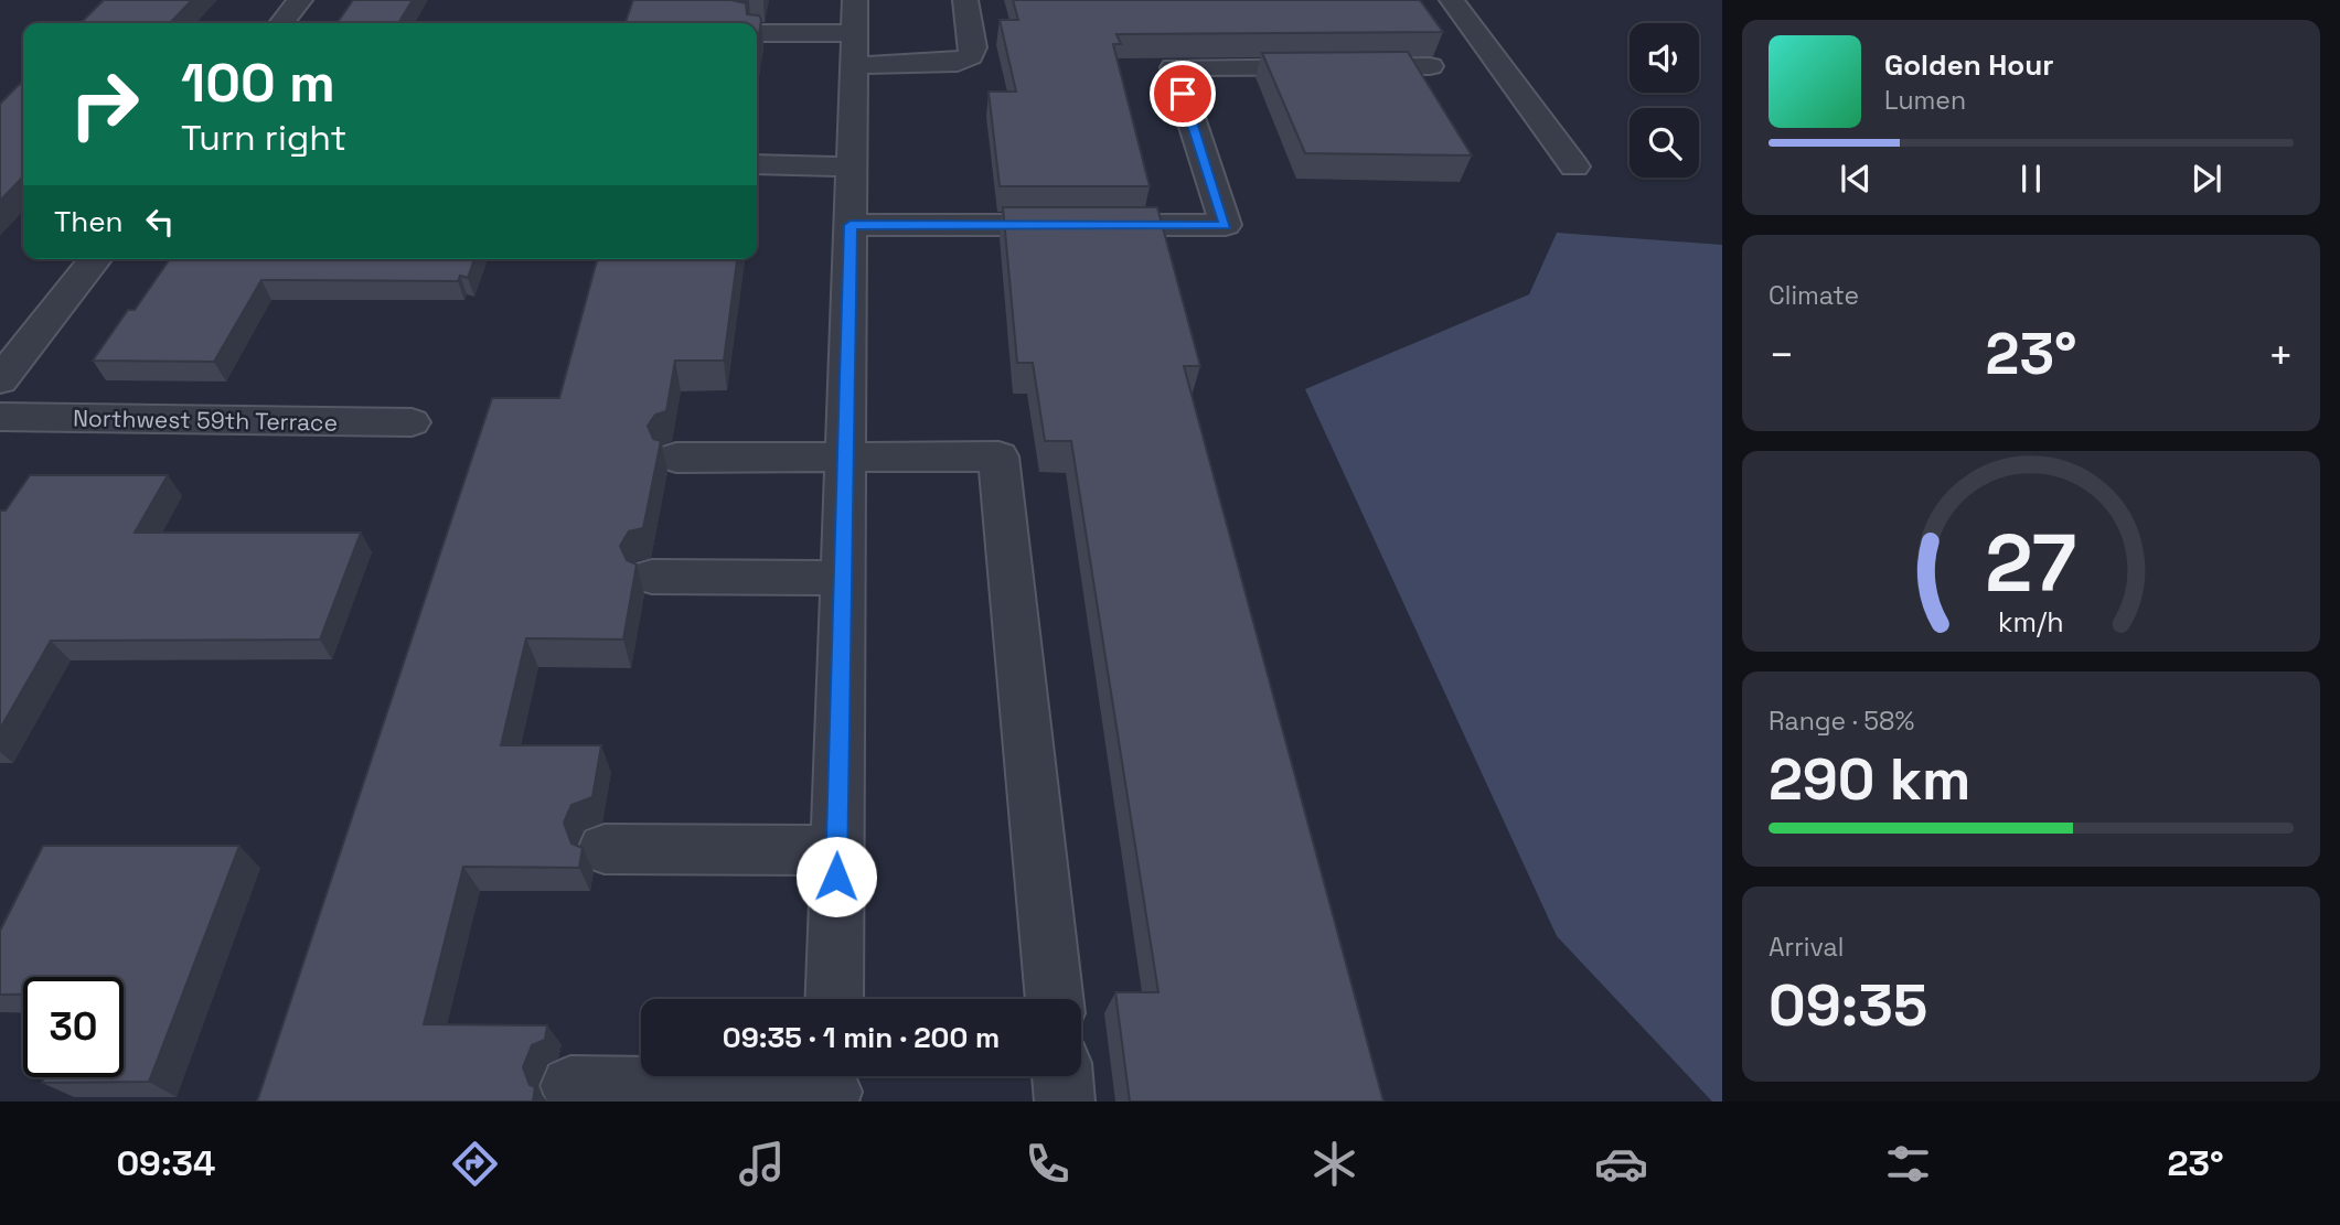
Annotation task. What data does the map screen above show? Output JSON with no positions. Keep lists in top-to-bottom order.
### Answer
{
  "streets": {
    "street": ["Northwest 59th Terrace"]
  },
  "page": {
    "turn": ["100 m", "Turn right"],
    "song": ["Golden Hour", "Lumen"],
    "then": "Then",
    "tile": [
      "Climate",
      ["Range · 58%", "290 km"],
      ["Arrival", "09:35"]
    ],
    "heat": ["−", "23°", "+"],
    "limit": "30",
    "trip": "09:35 · 1 min · 200 m",
    "tabs": ["09:34", "23°"],
    "gauge": ["27", "km/h"]
  }
}
